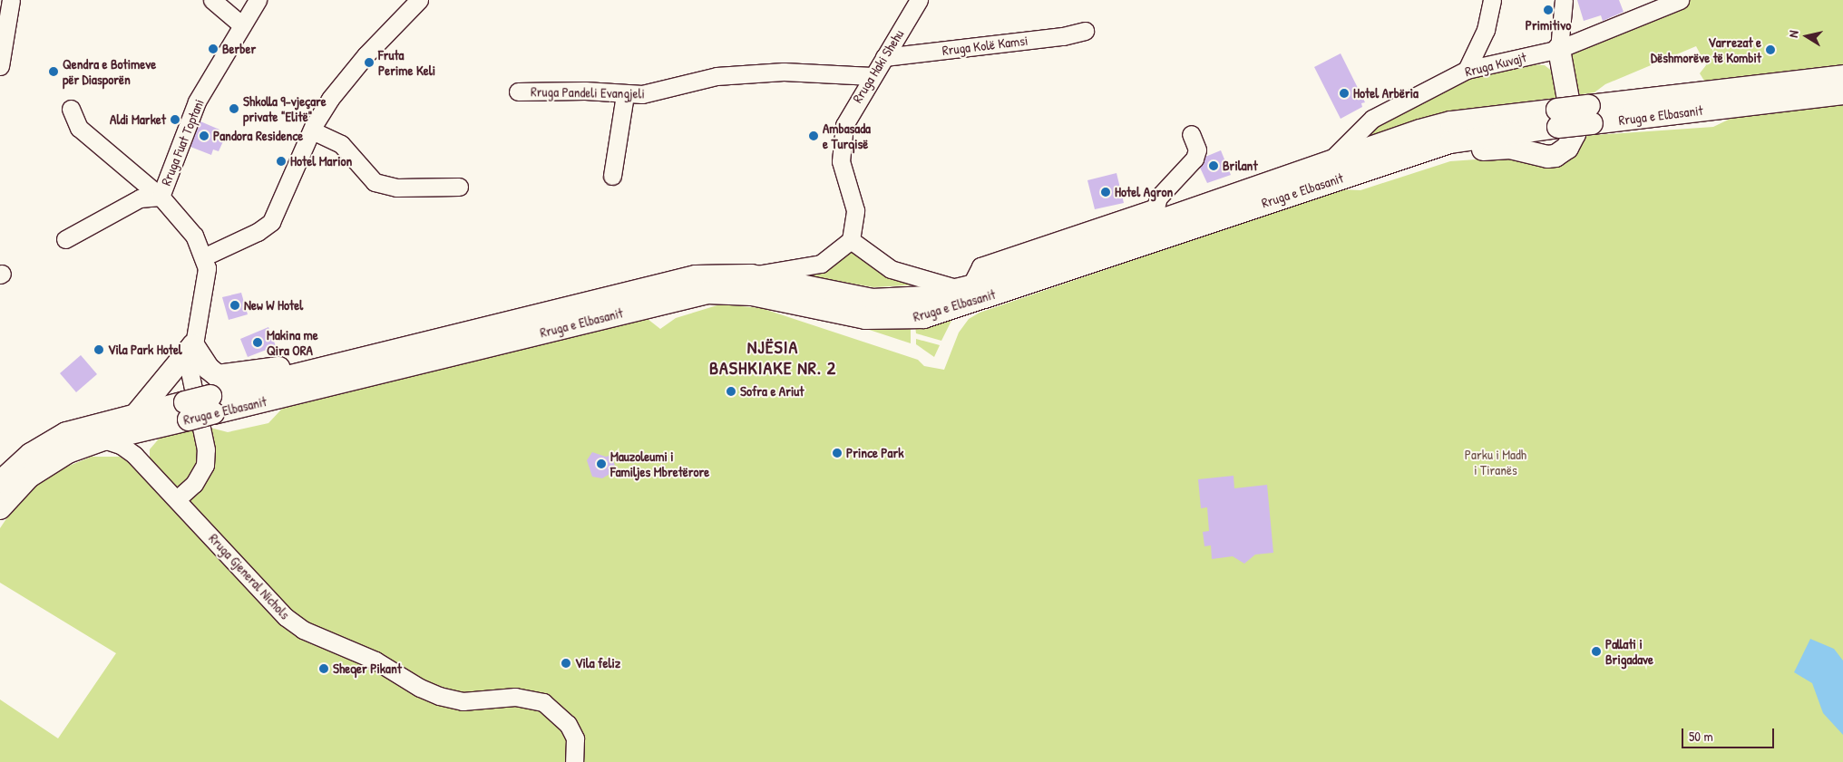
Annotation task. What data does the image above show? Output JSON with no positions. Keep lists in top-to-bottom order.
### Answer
{
  "streets": {
    "main road": ["Rruga e Elbasanit"],
    "street": [
      "Rruga Kolë Kamsi",
      "Rruga Kuvajt",
      "Rruga Haki Shehu",
      "Rruga Pandeli Evangjeli",
      "Rruga Fuat Toptani",
      "Rruga Gjeneral Nichols"
    ]
  },
  "crossings": [
    ["Rruga Kolë Kamsi", "Rruga Haki Shehu"],
    ["Rruga Kuvajt", "Rruga e Elbasanit"],
    ["Rruga Haki Shehu", "Rruga Pandeli Evangjeli"],
    ["Rruga e Elbasanit", "Rruga Gjeneral Nichols"]
  ],
  "districts": ["NJËSIA BASHKIAKE NR. 2"],
  "parks": ["Parku i Madh i Tiranës"],
  "places": [
    "Primitivo",
    "Berber",
    "Varrezat e Dëshmorëve të Kombit",
    "Fruta Perime Keli",
    "Qendra e Botimeve për Diasporën",
    "Hotel Arbëria",
    "Shkolla 9-vjeçare private \"Elitë\"",
    "Aldi Market",
    "Pandora Residence",
    "Ambasada e Turqisë",
    "Hotel Marion",
    "Brilant",
    "Hotel Agron",
    "New W Hotel",
    "Makina me Qira ORA",
    "Vila Park Hotel",
    "Sofra e Ariut",
    "Prince Park",
    "Mauzoleumi i Familjes Mbretërore",
    "Pallati i Brigadave",
    "Vila feliz",
    "Sheqer Pikant"
  ],
  "scale_bar": "50 m",
  "north": "left"
}
